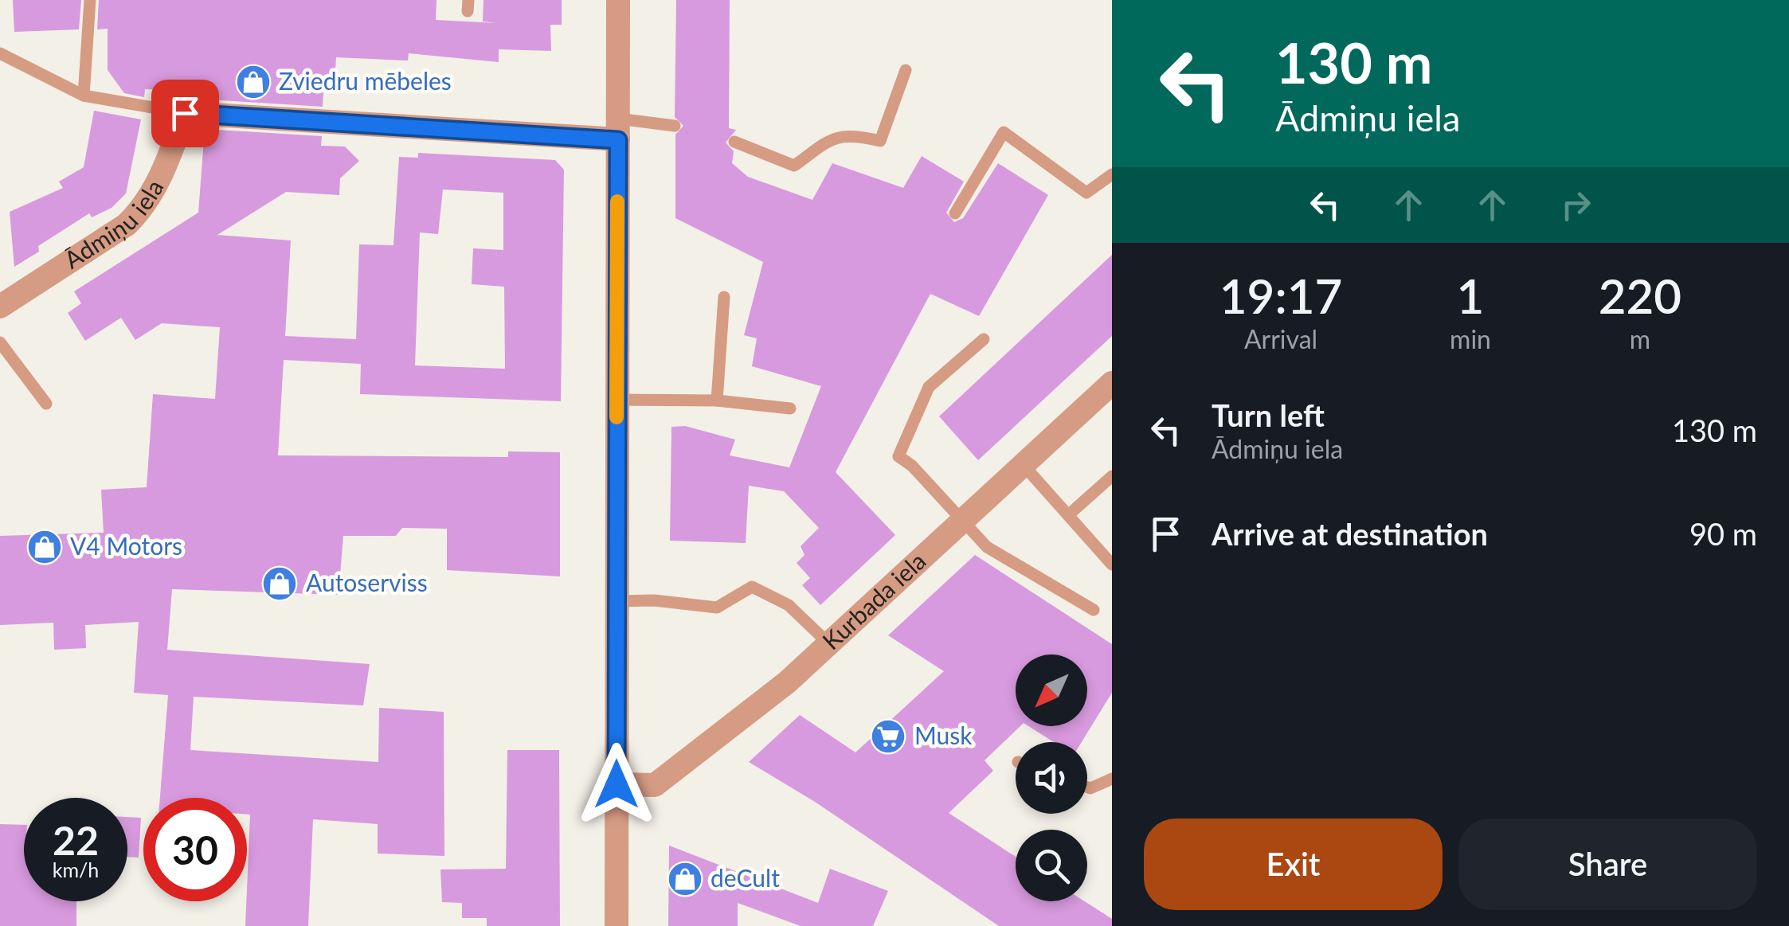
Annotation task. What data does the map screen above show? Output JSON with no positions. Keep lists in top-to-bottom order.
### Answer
{
  "streets": {
    "street": ["Ādmiņu iela", "Kurbada iela"]
  },
  "places": {
    "shop": [
      "Zviedru mēbeles",
      "V4 Motors",
      "Autoserviss",
      "deCult"
    ],
    "supermarket": ["Musk"]
  },
  "north": "bottom left",
  "page": {
    "turn": ["130 m", "Ādmiņu iela"],
    "eta": [
      "19:17",
      "Arrival",
      "1",
      "min",
      "220",
      "m"
    ],
    "list": [
      {
        "name": "Turn left",
        "note": "Ādmiņu iela",
        "value": "130 m"
      },
      {
        "name": "Arrive at destination",
        "value": "90 m"
      }
    ],
    "speed": "22 km/h",
    "limit": "30",
    "buttons": ["Exit", "Share"]
  }
}
